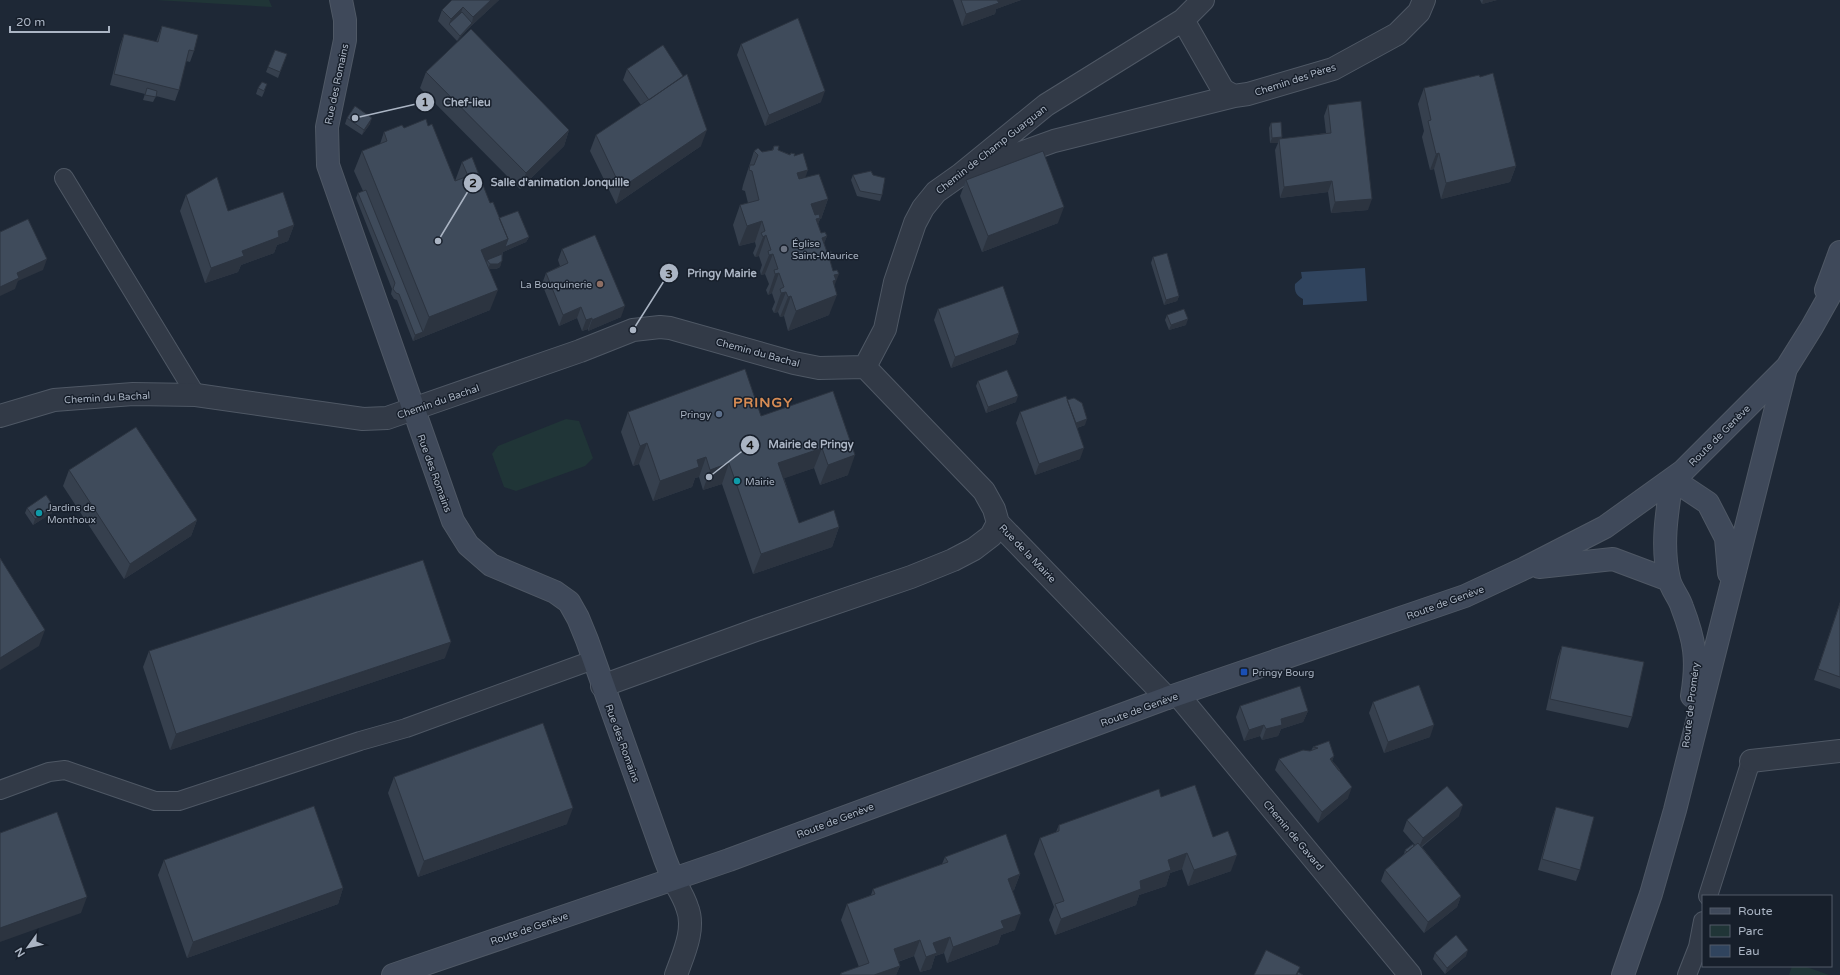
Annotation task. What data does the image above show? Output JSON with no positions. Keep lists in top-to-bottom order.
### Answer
{
  "streets": {
    "street": [
      "Chemin des Pères",
      "Rue des Romains",
      "Chemin de Champ Guarguan",
      "Chemin du Bachal",
      "Route de Genève",
      "Rue de la Mairie",
      "Route de Proméry",
      "Chemin de Gavard"
    ]
  },
  "crossings": [
    ["Chemin des Pères", "Chemin de Champ Guarguan"],
    ["Rue des Romains", "Chemin du Bachal"],
    ["Rue des Romains", "Route de Genève"],
    ["Chemin de Champ Guarguan", "Chemin du Bachal"],
    ["Chemin de Champ Guarguan", "Rue de la Mairie"],
    ["Chemin du Bachal", "Rue de la Mairie"],
    ["Route de Genève", "Rue de la Mairie"],
    ["Route de Genève", "Route de Proméry"],
    ["Route de Genève", "Chemin de Gavard"],
    ["Rue de la Mairie", "Chemin de Gavard"]
  ],
  "districts": ["PRINGY"],
  "places": {
    "other": [
      "Chef-lieu",
      "Salle d'animation Jonquille",
      "Église Saint-Maurice",
      "La Bouquinerie",
      "Pringy Mairie",
      "Pringy",
      "Mairie de Pringy",
      "Mairie",
      "Jardins de Monthoux"
    ],
    "transit": ["Pringy Bourg"]
  },
  "legend": ["Route", "Parc", "Eau"],
  "scale_bar": "20 m",
  "north": "bottom left"
}
